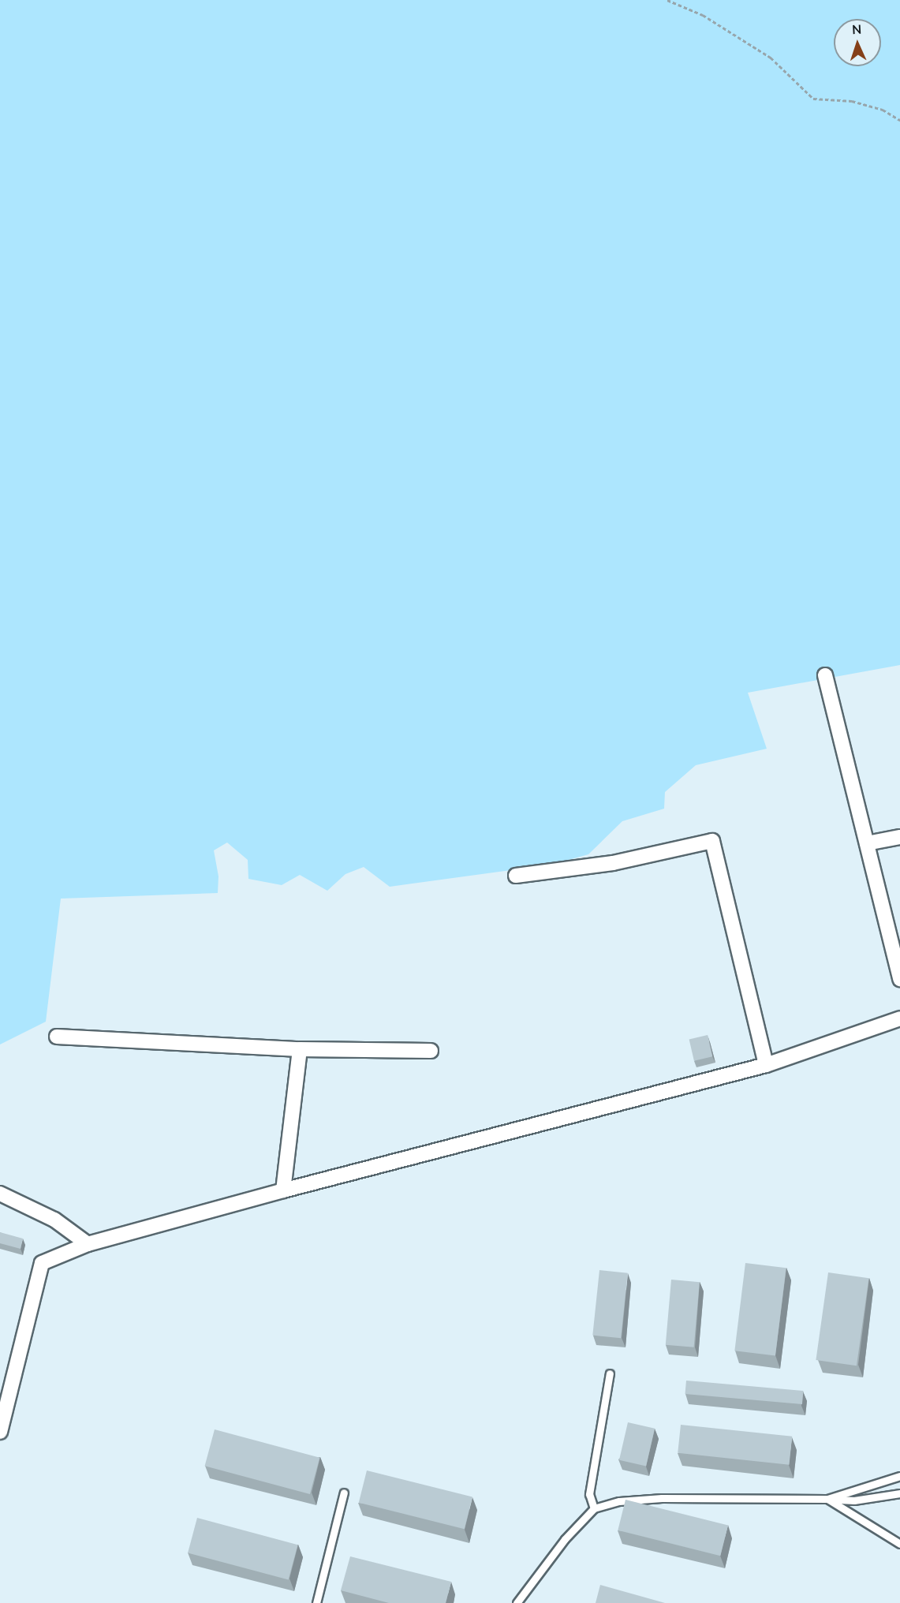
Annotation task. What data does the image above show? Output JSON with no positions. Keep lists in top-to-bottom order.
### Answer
{
  "north": "top"
}
